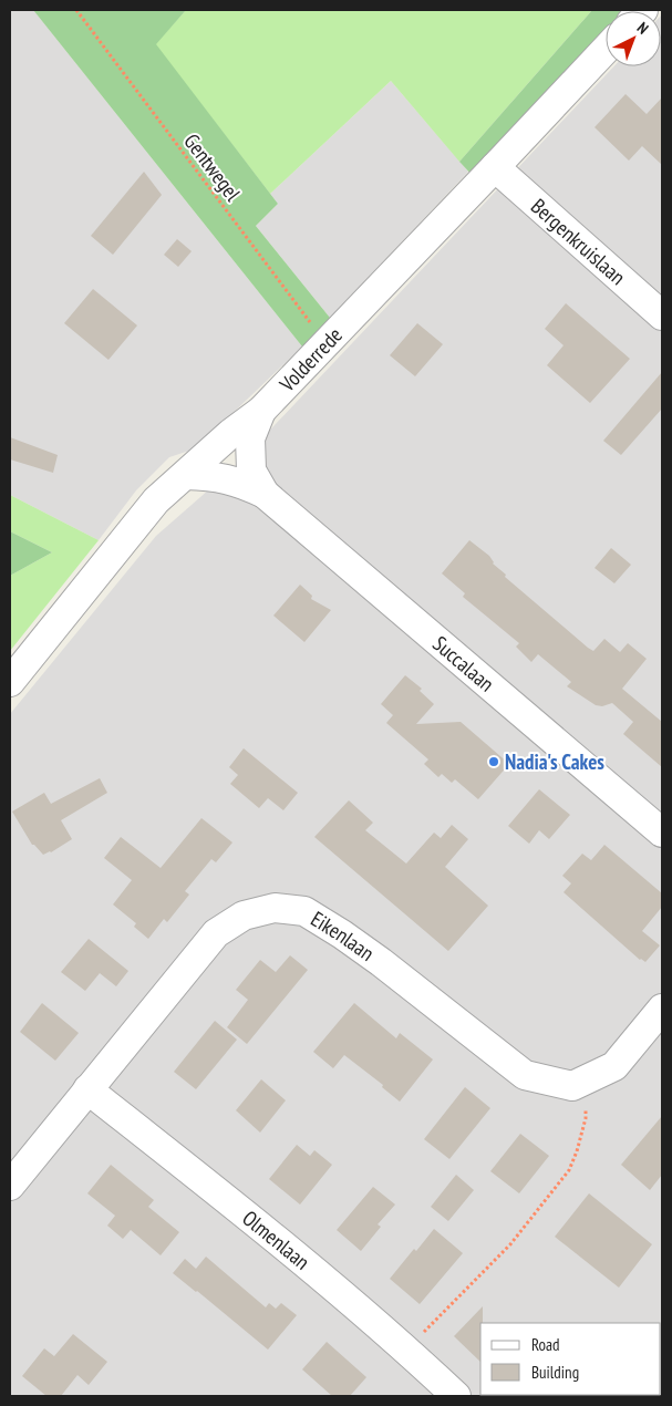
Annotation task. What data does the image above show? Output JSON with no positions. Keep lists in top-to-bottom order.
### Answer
{
  "streets": {
    "street": [
      "Bergenkruislaan",
      "Volderrede",
      "Succalaan",
      "Eikenlaan",
      "Olmenlaan"
    ],
    "path": ["Gentwegel"]
  },
  "crossings": [
    ["Gentwegel", "Volderrede"],
    ["Bergenkruislaan", "Volderrede"],
    ["Volderrede", "Succalaan"],
    ["Eikenlaan", "Olmenlaan"]
  ],
  "places": ["Nadia's Cakes"],
  "legend": ["Road", "Building"],
  "north": "top right"
}
